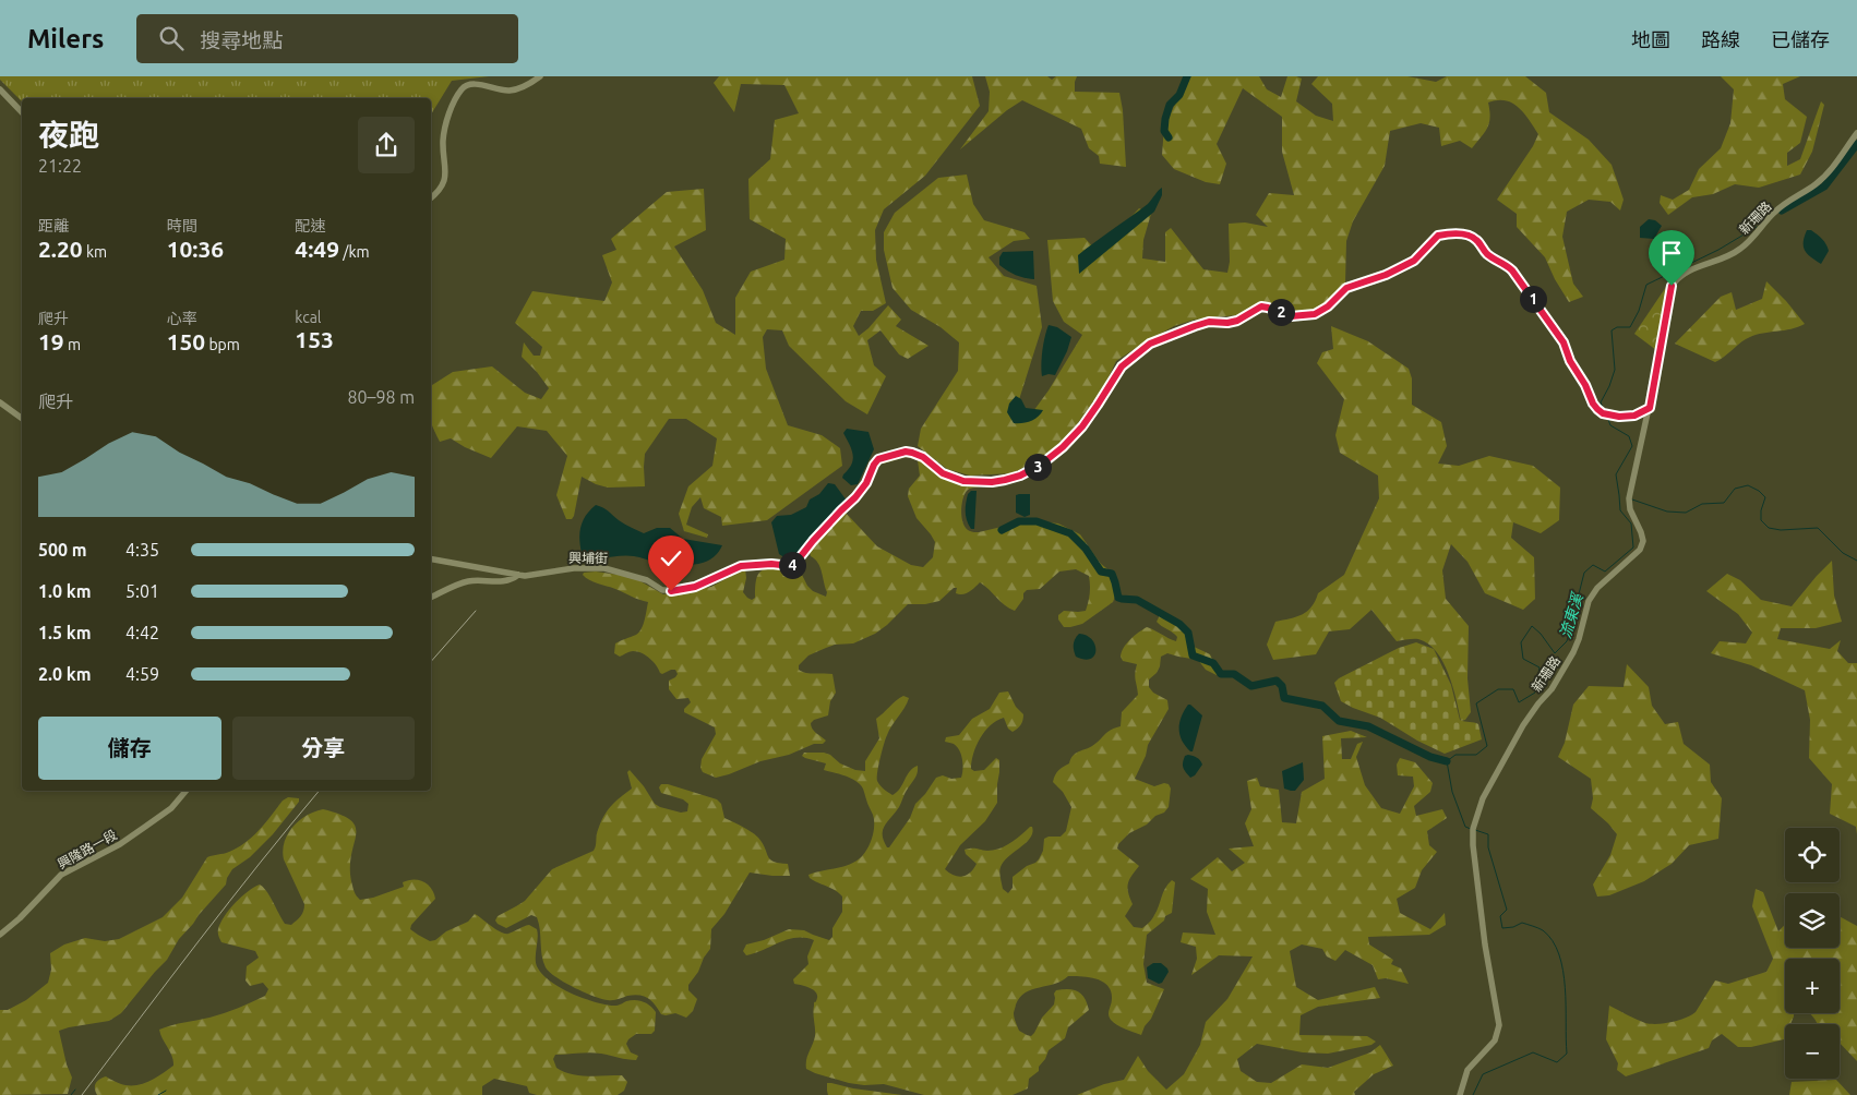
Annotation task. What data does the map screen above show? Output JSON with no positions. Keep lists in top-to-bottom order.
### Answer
{
  "streets": {
    "street": ["新珊路", "興埔街", "興隆路一段"]
  },
  "crossings": [
    ["新珊路", "興埔街"]
  ],
  "water": ["流東溪"],
  "page": {
    "header": "Milers",
    "search": "搜尋地點",
    "nav": ["地圖", "路線", "已儲存"],
    "heading": ["夜跑", "21:22"],
    "stats": [
      ["距離", "2.20 km"],
      ["時間", "10:36"],
      ["配速", "4:49 /km"],
      ["爬升", "19 m"],
      ["心率", "150 bpm"],
      ["kcal", "153"]
    ],
    "pins": [
      "1",
      "2",
      "3",
      "4"
    ],
    "chart": ["爬升", "80–98 m"],
    "list": [
      {
        "name": "500 m",
        "note": "4:35"
      },
      {
        "name": "1.0 km",
        "note": "5:01"
      },
      {
        "name": "1.5 km",
        "note": "4:42"
      },
      {
        "name": "2.0 km",
        "note": "4:59"
      }
    ],
    "buttons": ["儲存", "分享"],
    "map_buttons": ["+", "−"]
  }
}
